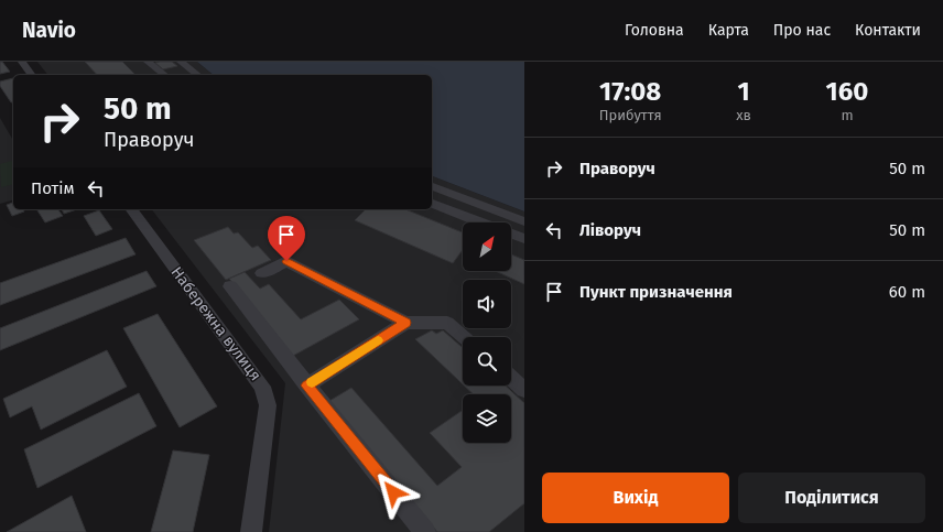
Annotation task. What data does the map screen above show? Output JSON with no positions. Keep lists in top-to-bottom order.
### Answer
{
  "streets": {
    "street": ["Набережна вулиця"]
  },
  "north": "top right",
  "page": {
    "header": "Navio",
    "nav": [
      "Головна",
      "Карта",
      "Про нас",
      "Контакти"
    ],
    "eta": [
      "17:08",
      "Прибуття",
      "1",
      "хв",
      "160",
      "m"
    ],
    "turn": ["50 m", "Праворуч"],
    "list": [
      {
        "name": "Праворуч",
        "value": "50 m"
      },
      {
        "name": "Ліворуч",
        "value": "50 m"
      },
      {
        "name": "Пункт призначення",
        "value": "60 m"
      }
    ],
    "then": "Потім",
    "buttons": ["Вихід", "Поділитися"]
  }
}
